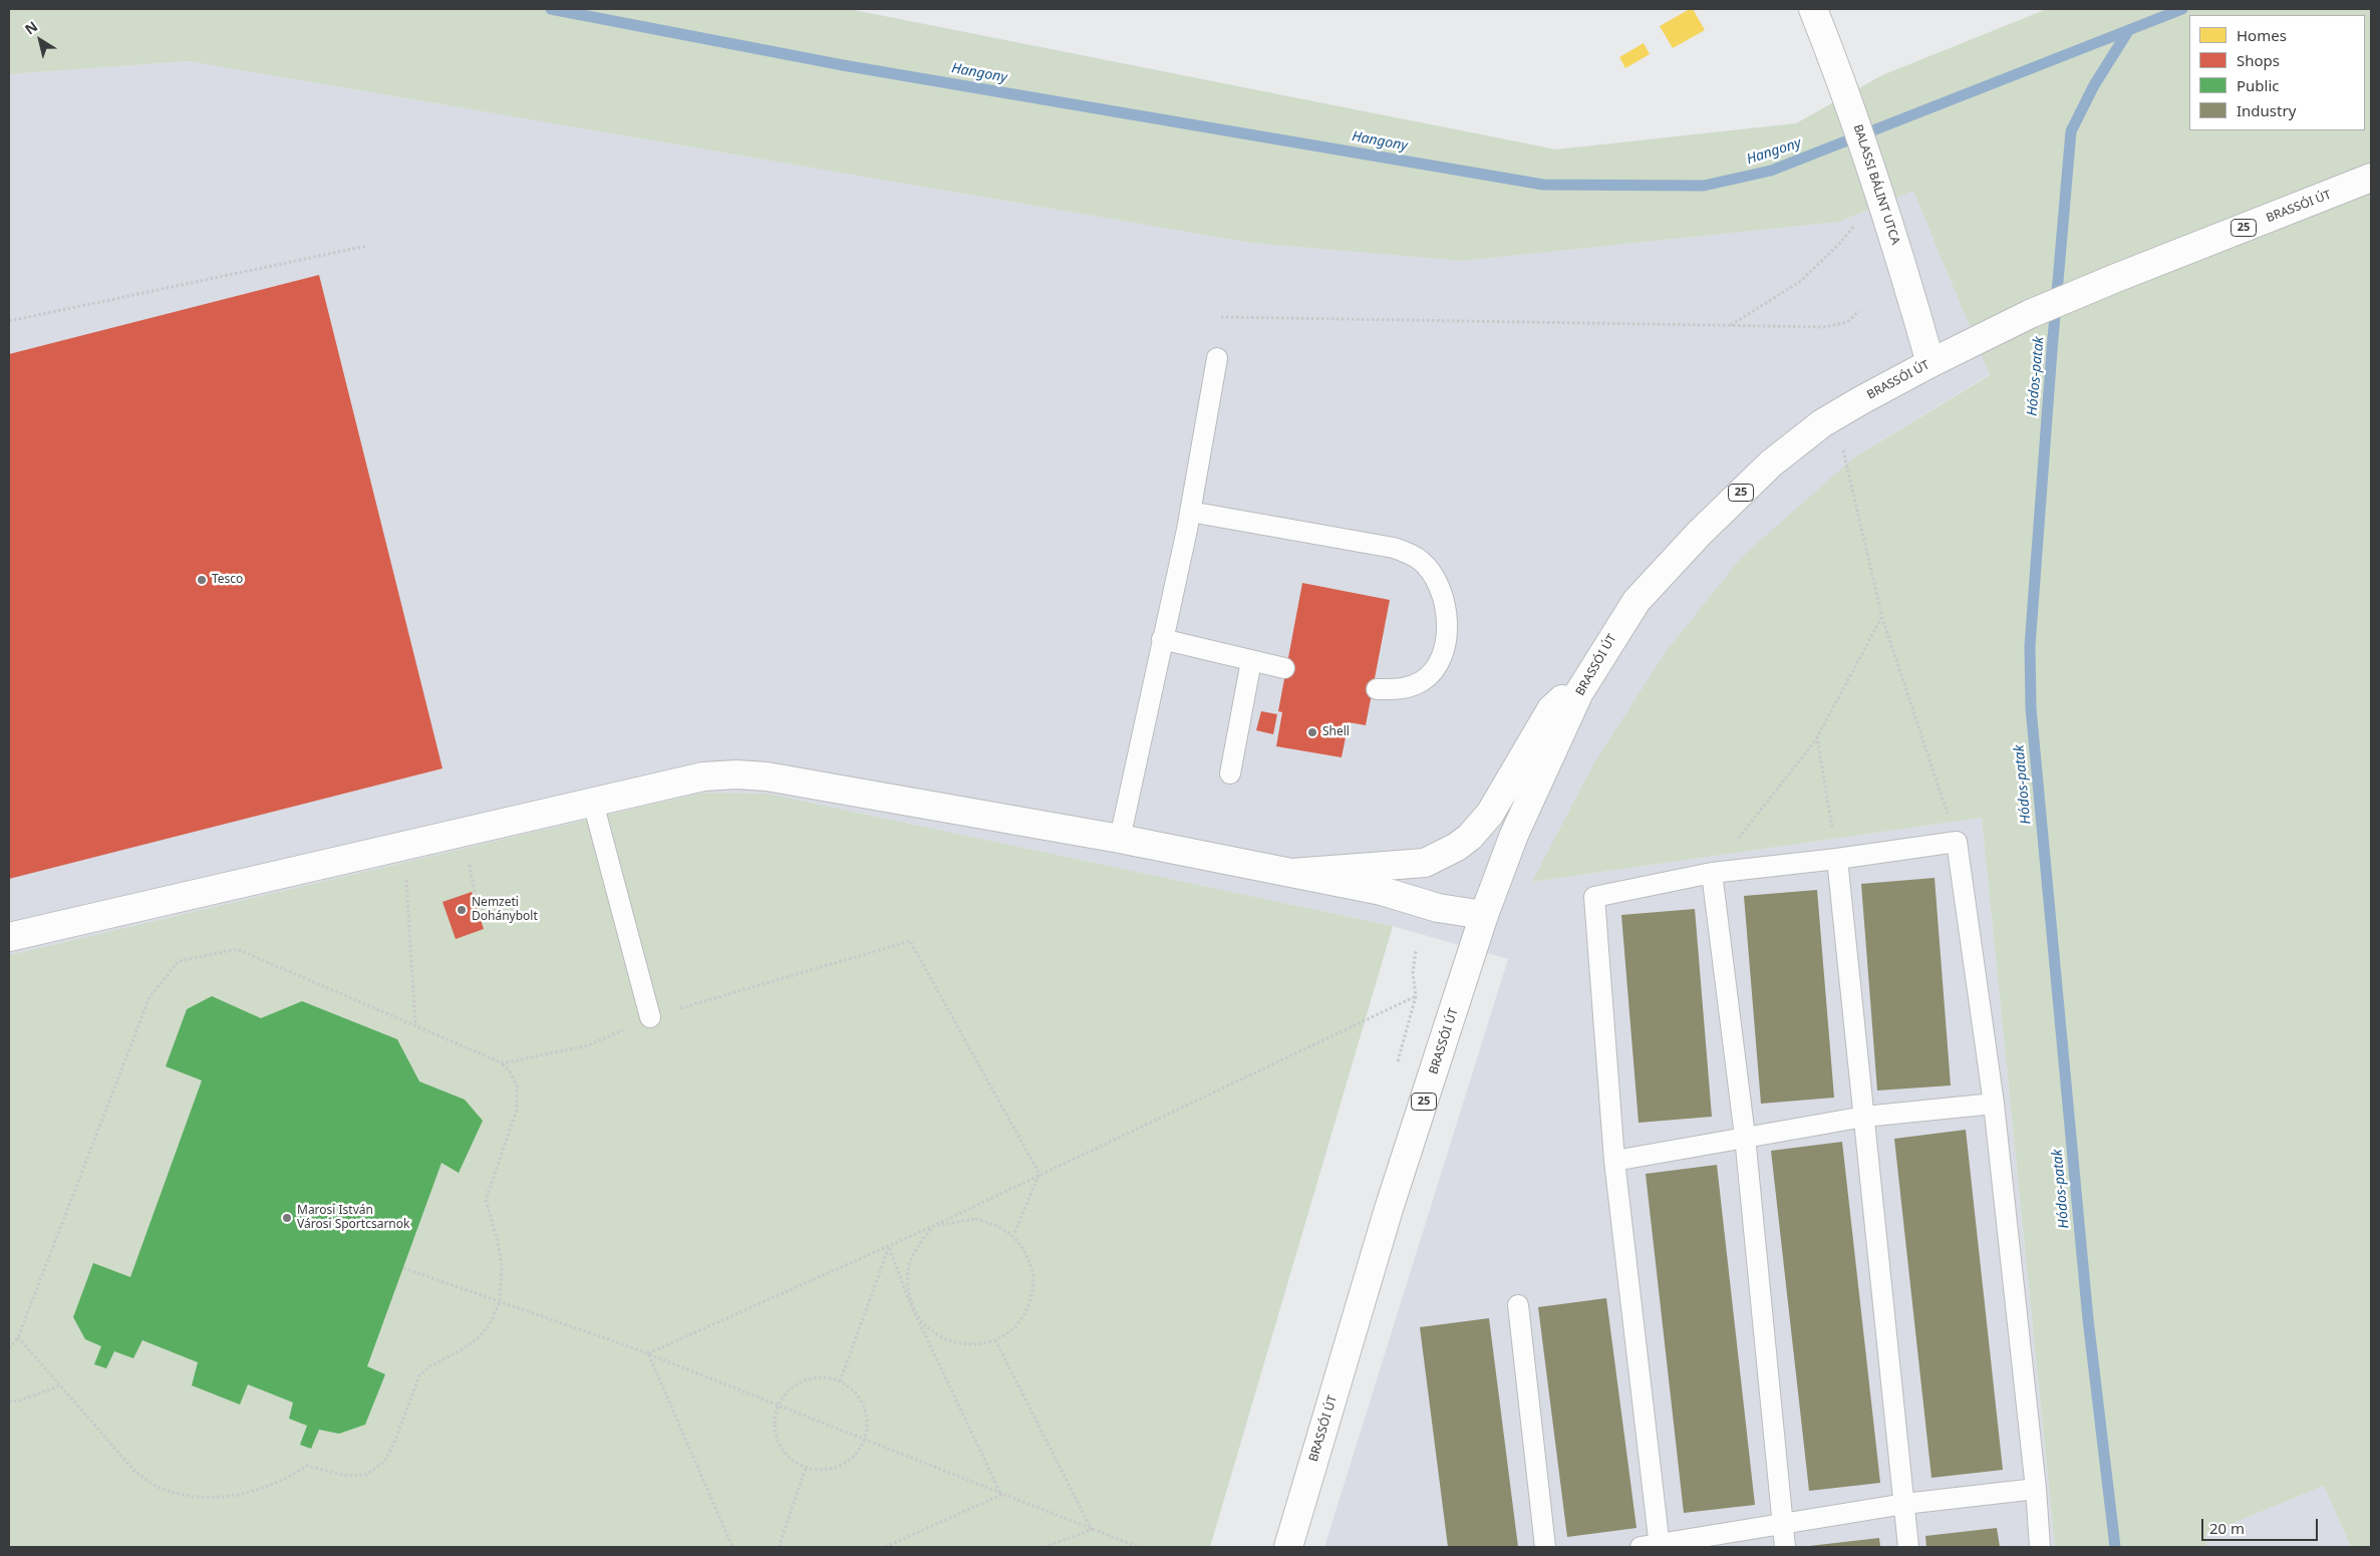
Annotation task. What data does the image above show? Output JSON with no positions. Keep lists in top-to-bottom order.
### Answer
{
  "streets": {
    "main road": ["BALASSI BÁLINT UTCA", "BRASSÓI ÚT", "25"]
  },
  "crossings": [
    ["BALASSI BÁLINT UTCA", "BRASSÓI ÚT"]
  ],
  "water": ["Hangony", "Hódos-patak"],
  "places": [
    "Tesco",
    "Shell",
    "Nemzeti Dohánybolt",
    "Marosi István Városi Sportcsarnok"
  ],
  "legend": [
    "Homes",
    "Shops",
    "Public",
    "Industry"
  ],
  "scale_bar": "20 m",
  "north": "top left"
}
